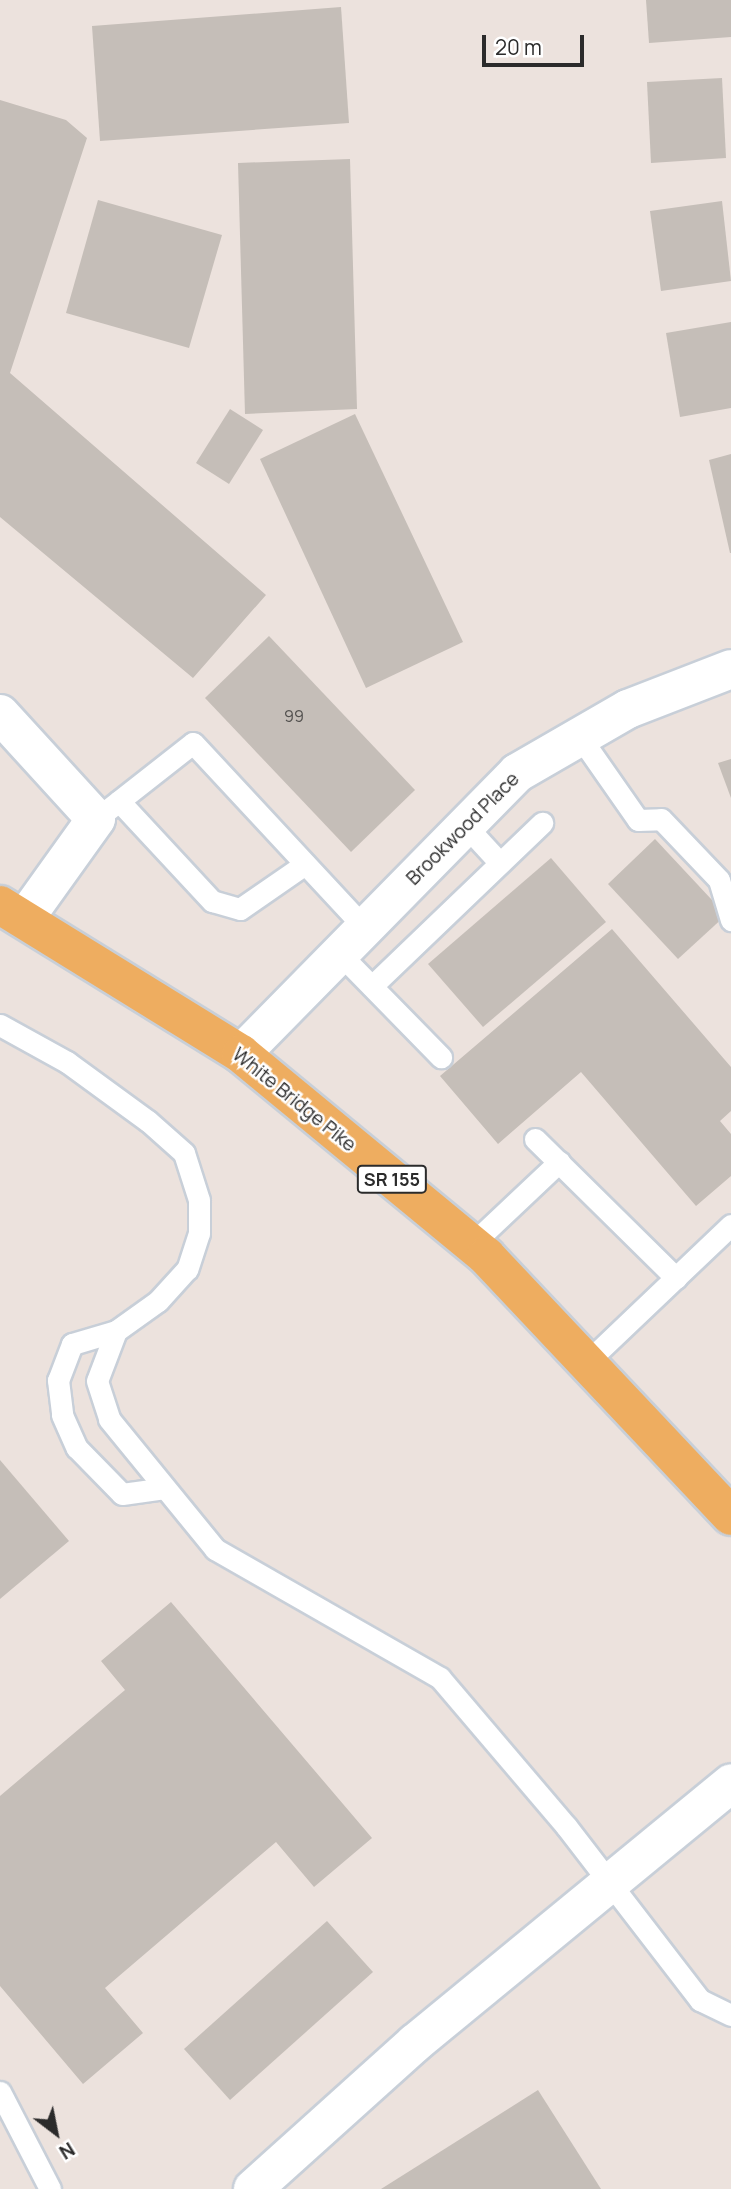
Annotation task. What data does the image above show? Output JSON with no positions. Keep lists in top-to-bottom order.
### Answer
{
  "streets": {
    "main road": ["White Bridge Pike", "SR 155"],
    "street": ["Brookwood Place"]
  },
  "crossings": [
    ["Brookwood Place", "White Bridge Pike"]
  ],
  "house_numbers": ["99"],
  "scale_bar": "20 m",
  "north": "bottom right"
}
